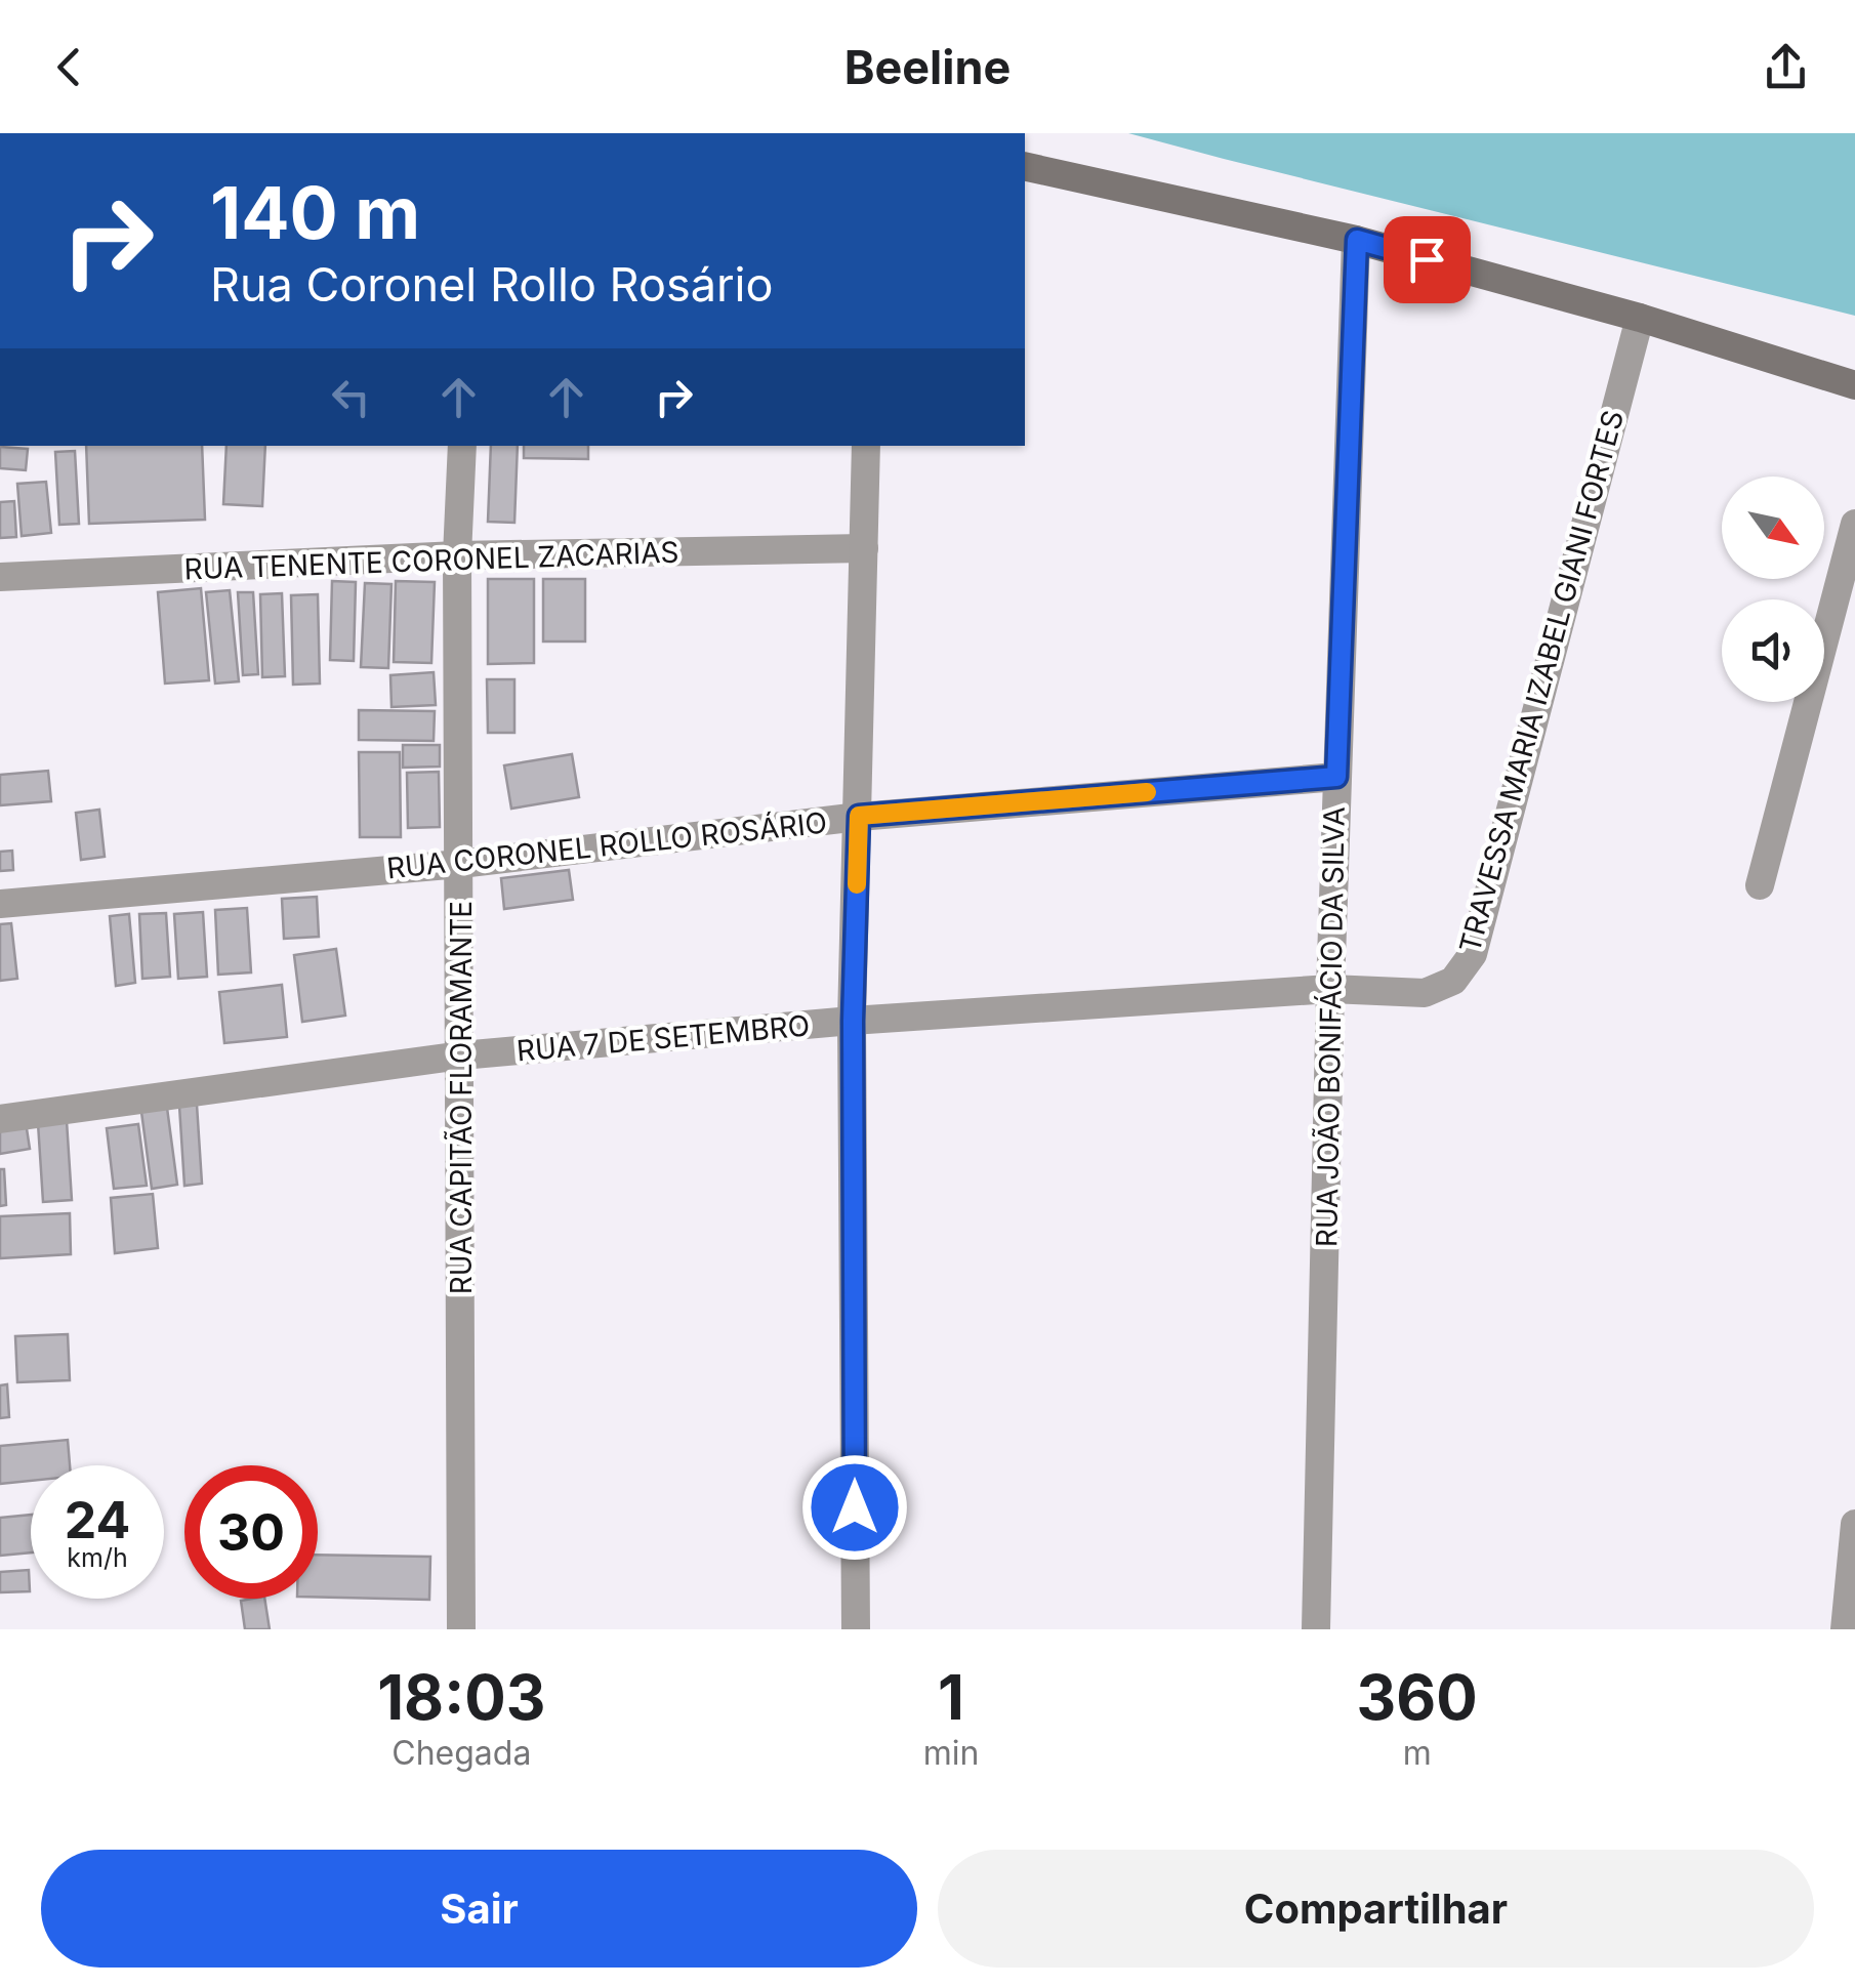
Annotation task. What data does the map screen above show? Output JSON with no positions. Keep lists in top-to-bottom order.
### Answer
{
  "streets": {
    "street": [
      "RUA TENENTE CORONEL ZACARIAS",
      "TRAVESSA MARIA IZABEL GIANI FORTES",
      "RUA CORONEL ROLLO ROSÁRIO",
      "RUA JOÃO BONIFÁCIO DA SILVA",
      "RUA 7 DE SETEMBRO",
      "RUA CAPITÃO FLORAMANTE"
    ]
  },
  "crossings": [
    ["RUA TENENTE CORONEL ZACARIAS", "RUA CAPITÃO FLORAMANTE"],
    ["TRAVESSA MARIA IZABEL GIANI FORTES", "RUA JOÃO BONIFÁCIO DA SILVA"],
    ["TRAVESSA MARIA IZABEL GIANI FORTES", "RUA 7 DE SETEMBRO"],
    ["RUA CORONEL ROLLO ROSÁRIO", "RUA JOÃO BONIFÁCIO DA SILVA"],
    ["RUA CORONEL ROLLO ROSÁRIO", "RUA CAPITÃO FLORAMANTE"],
    ["RUA JOÃO BONIFÁCIO DA SILVA", "RUA 7 DE SETEMBRO"],
    ["RUA 7 DE SETEMBRO", "RUA CAPITÃO FLORAMANTE"]
  ],
  "north": "bottom right",
  "page": {
    "header": "Beeline",
    "turn": ["140 m", "Rua Coronel Rollo Rosário"],
    "speed": "24 km/h",
    "limit": "30",
    "eta": [
      "18:03",
      "Chegada",
      "1",
      "min",
      "360",
      "m"
    ],
    "buttons": ["Sair", "Compartilhar"]
  }
}
